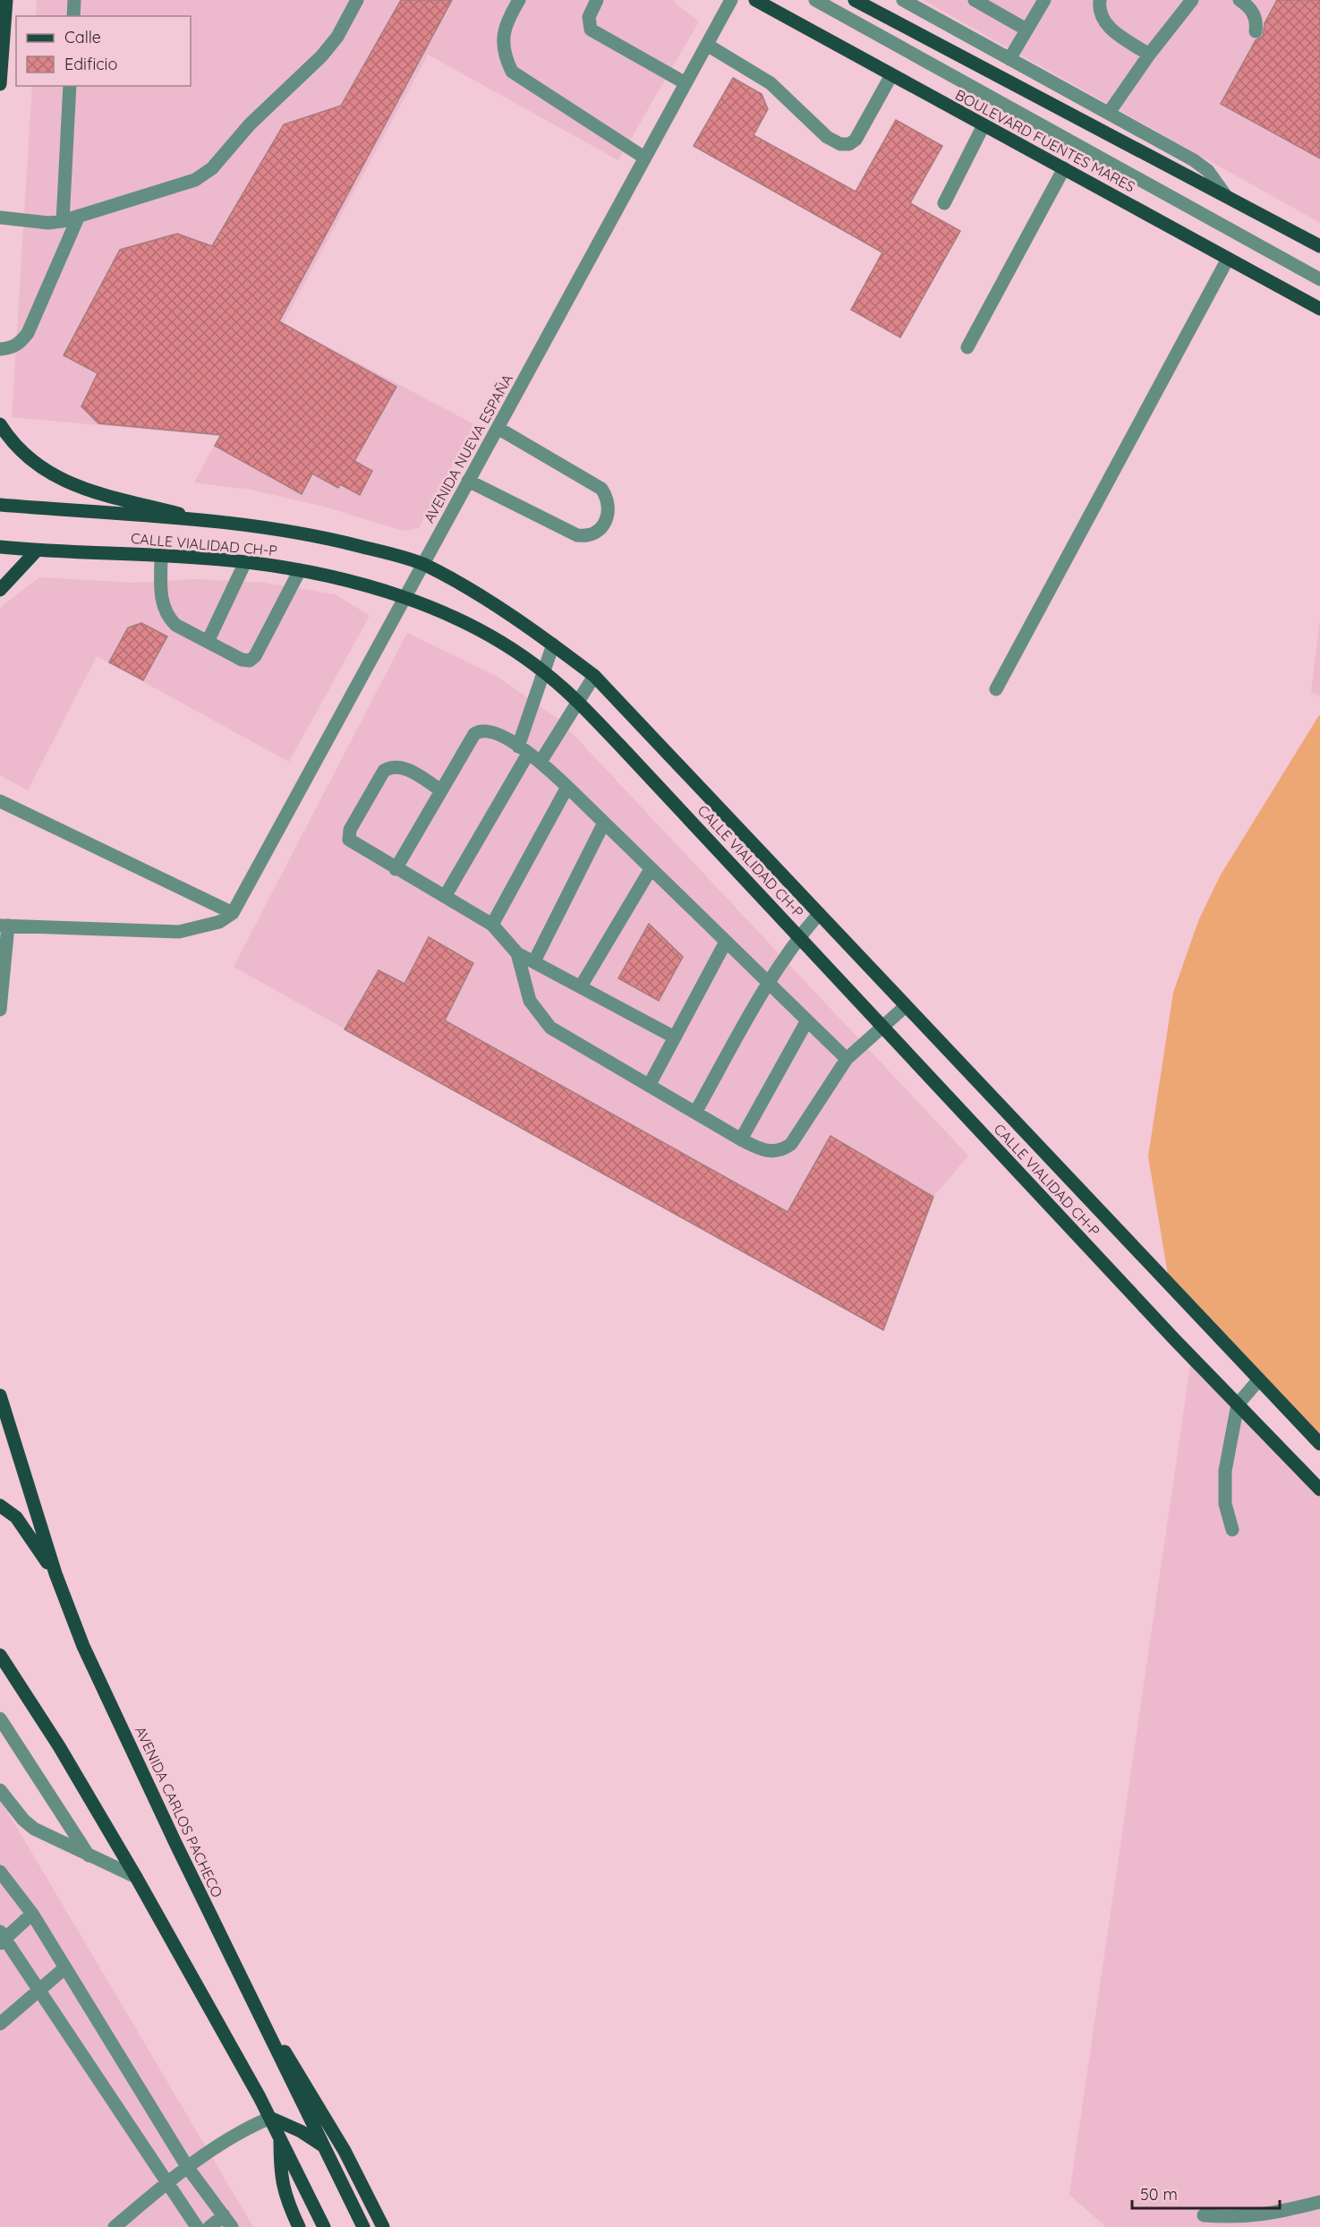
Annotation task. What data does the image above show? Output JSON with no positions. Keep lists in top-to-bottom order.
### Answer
{
  "streets": {
    "main road": ["BOULEVARD FUENTES MARES", "CALLE VIALIDAD CH-P", "AVENIDA CARLOS PACHECO"],
    "street": ["AVENIDA NUEVA ESPAÑA"]
  },
  "crossings": [
    ["AVENIDA NUEVA ESPAÑA", "CALLE VIALIDAD CH-P"]
  ],
  "legend": ["Calle", "Edificio"],
  "scale_bar": "50 m"
}
